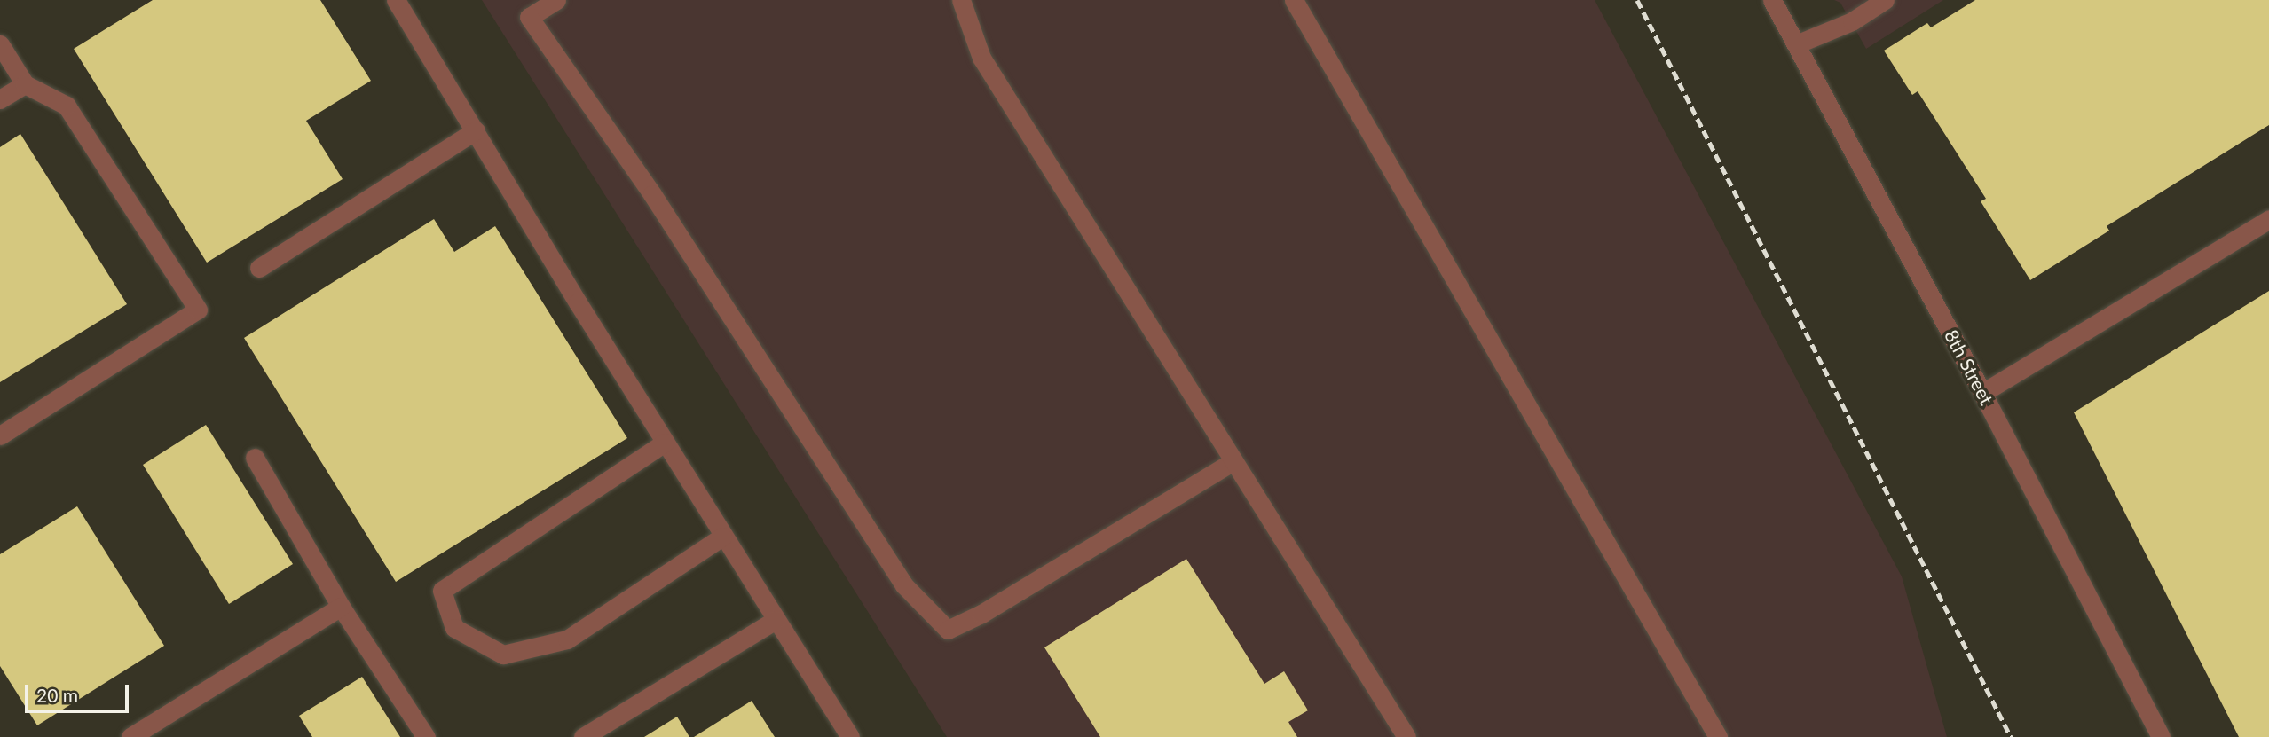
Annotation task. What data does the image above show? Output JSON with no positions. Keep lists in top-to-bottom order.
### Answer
{
  "streets": {
    "street": ["8th Street"]
  },
  "scale_bar": "20 m"
}
